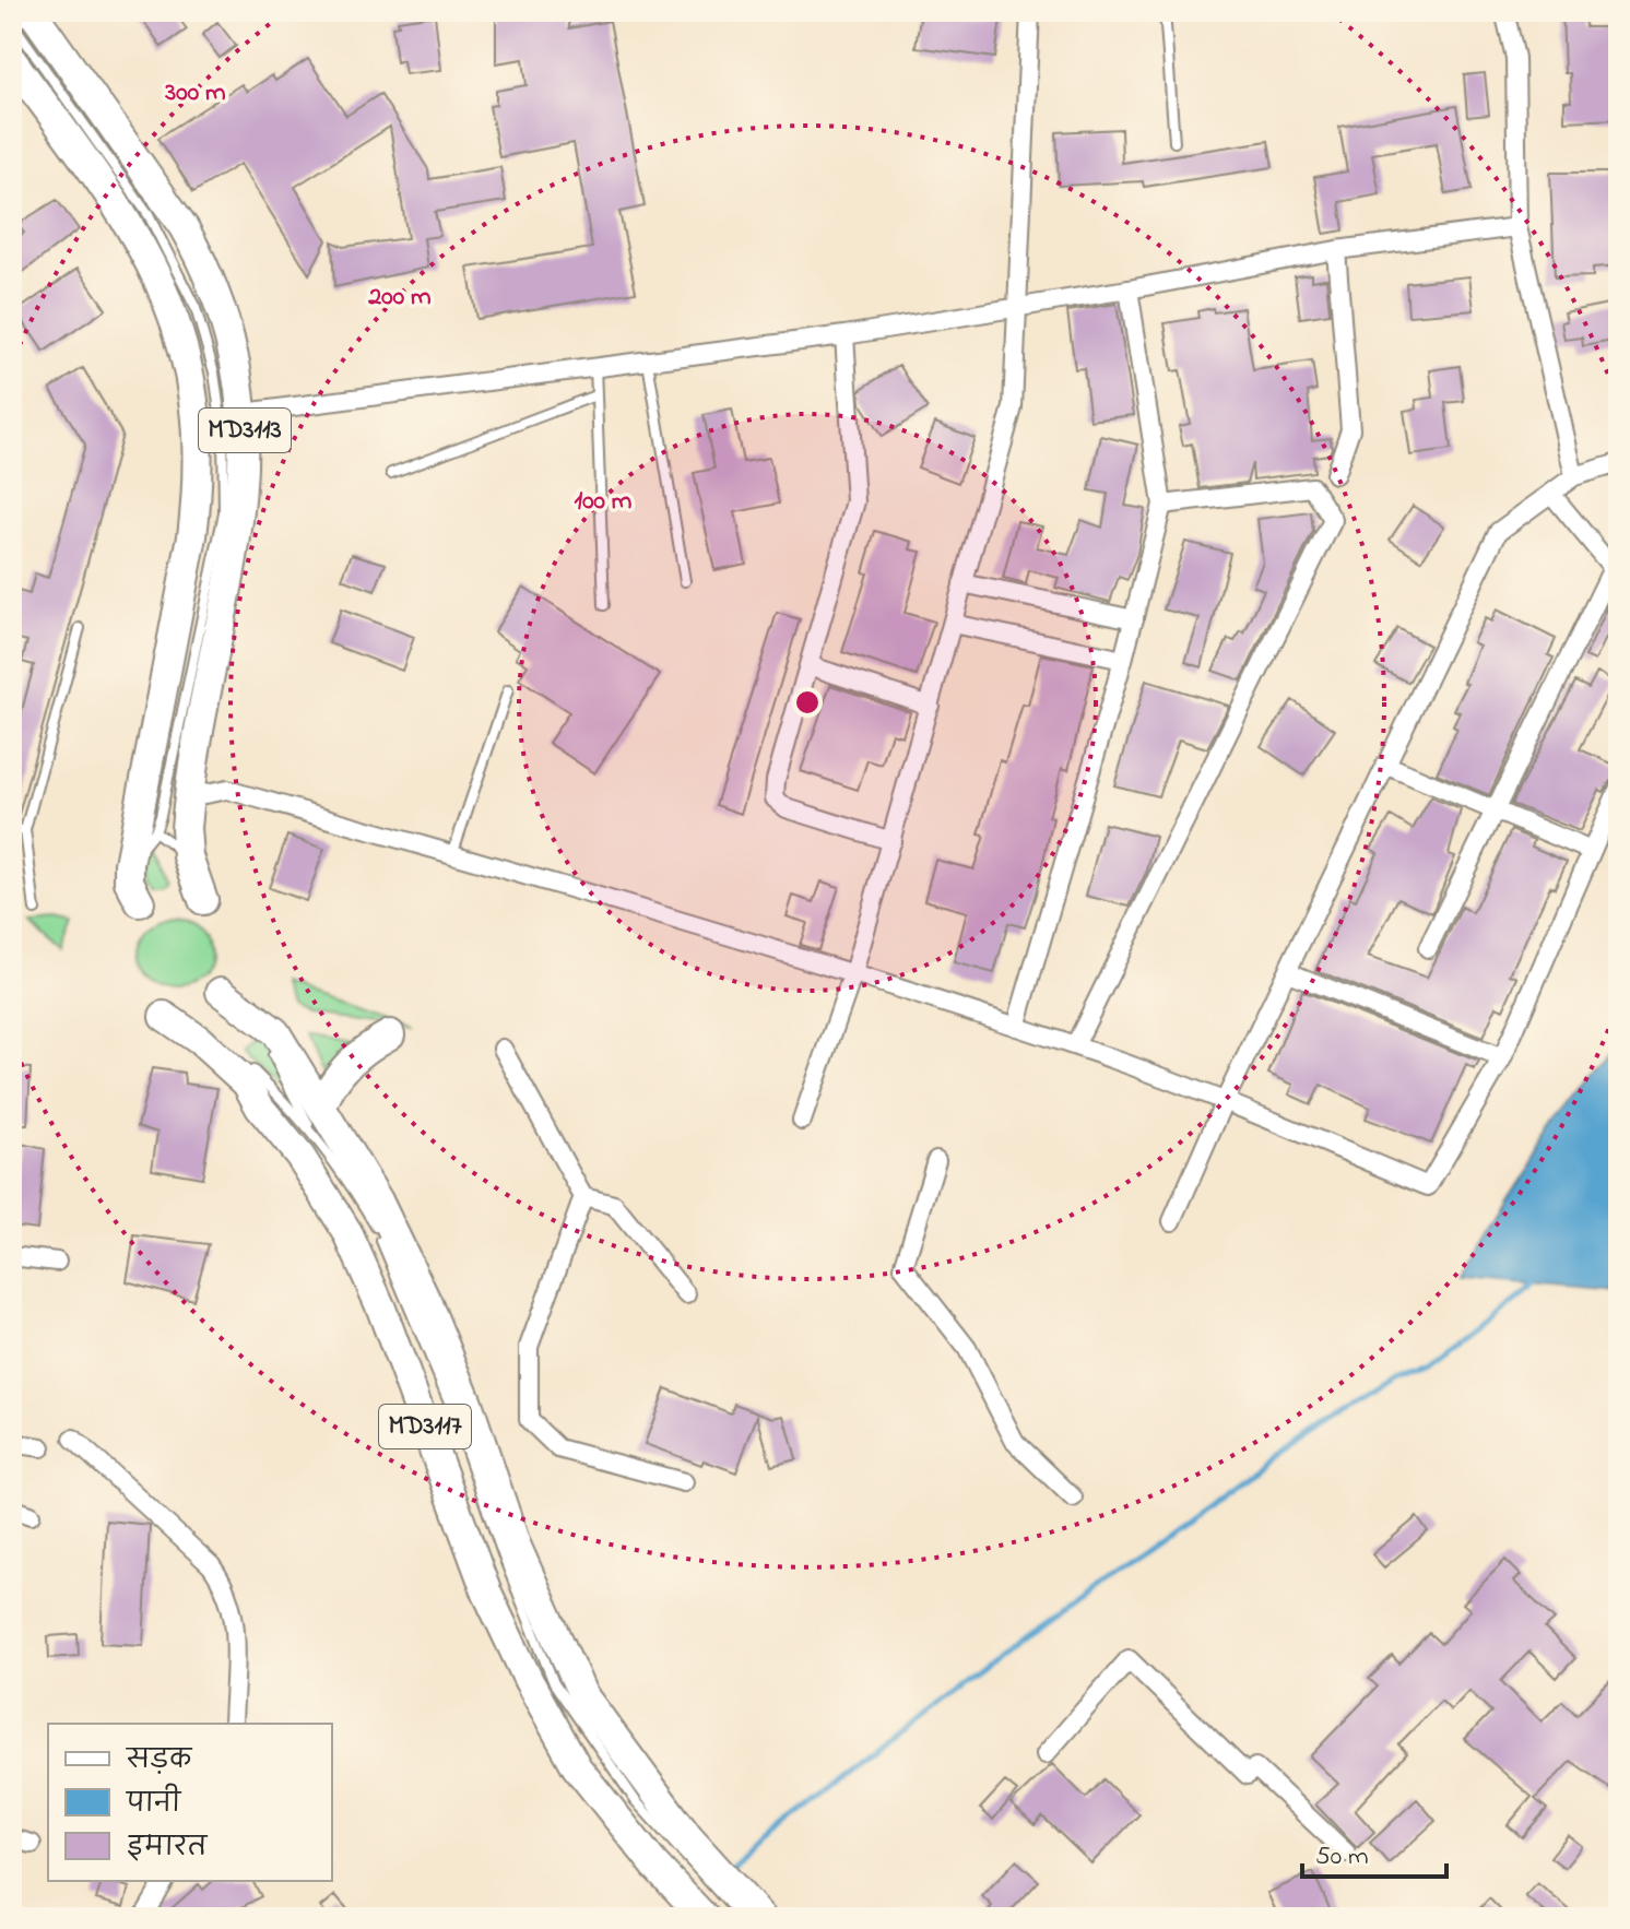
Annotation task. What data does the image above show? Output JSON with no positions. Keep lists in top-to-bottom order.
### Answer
{
  "streets": {
    "main road": ["MD3113", "MD3117"]
  },
  "legend": ["सड़क", "पानी", "इमारत"],
  "scale_bar": "50 m",
  "rings": ["300 m", "200 m", "100 m"]
}
